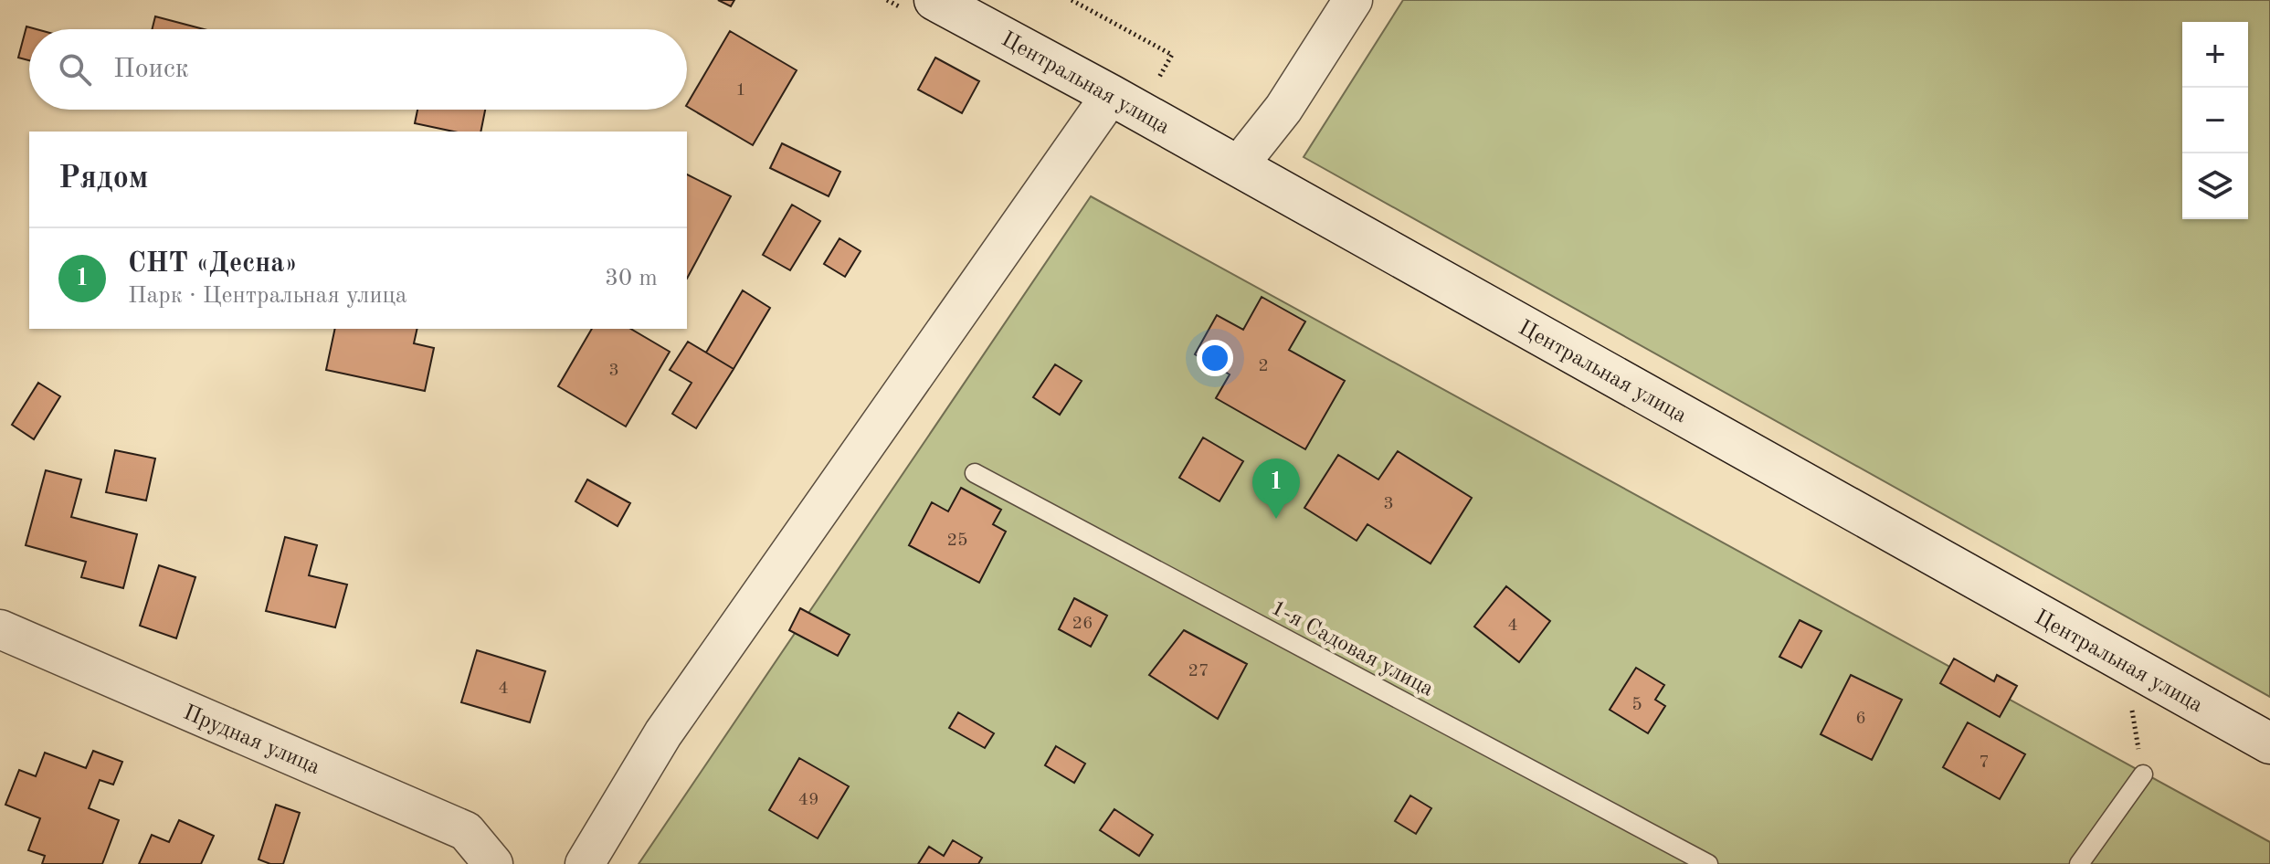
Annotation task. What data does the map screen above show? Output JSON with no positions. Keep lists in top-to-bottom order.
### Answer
{
  "streets": {
    "street": ["Центральная улица", "Прудная улица"],
    "lane": ["1-я Садовая улица"]
  },
  "house_numbers": [
    "1",
    "2",
    "3",
    "3",
    "25",
    "26",
    "4",
    "27",
    "4",
    "5",
    "6",
    "7",
    "49"
  ],
  "page": {
    "map_buttons": ["+", "−"],
    "search": "Поиск",
    "heading": "Рядом",
    "list": [
      {
        "mark": "1",
        "name": "СНТ «Десна»",
        "note": "Парк · Центральная улица",
        "value": "30 m"
      }
    ],
    "pins": "1"
  }
}
